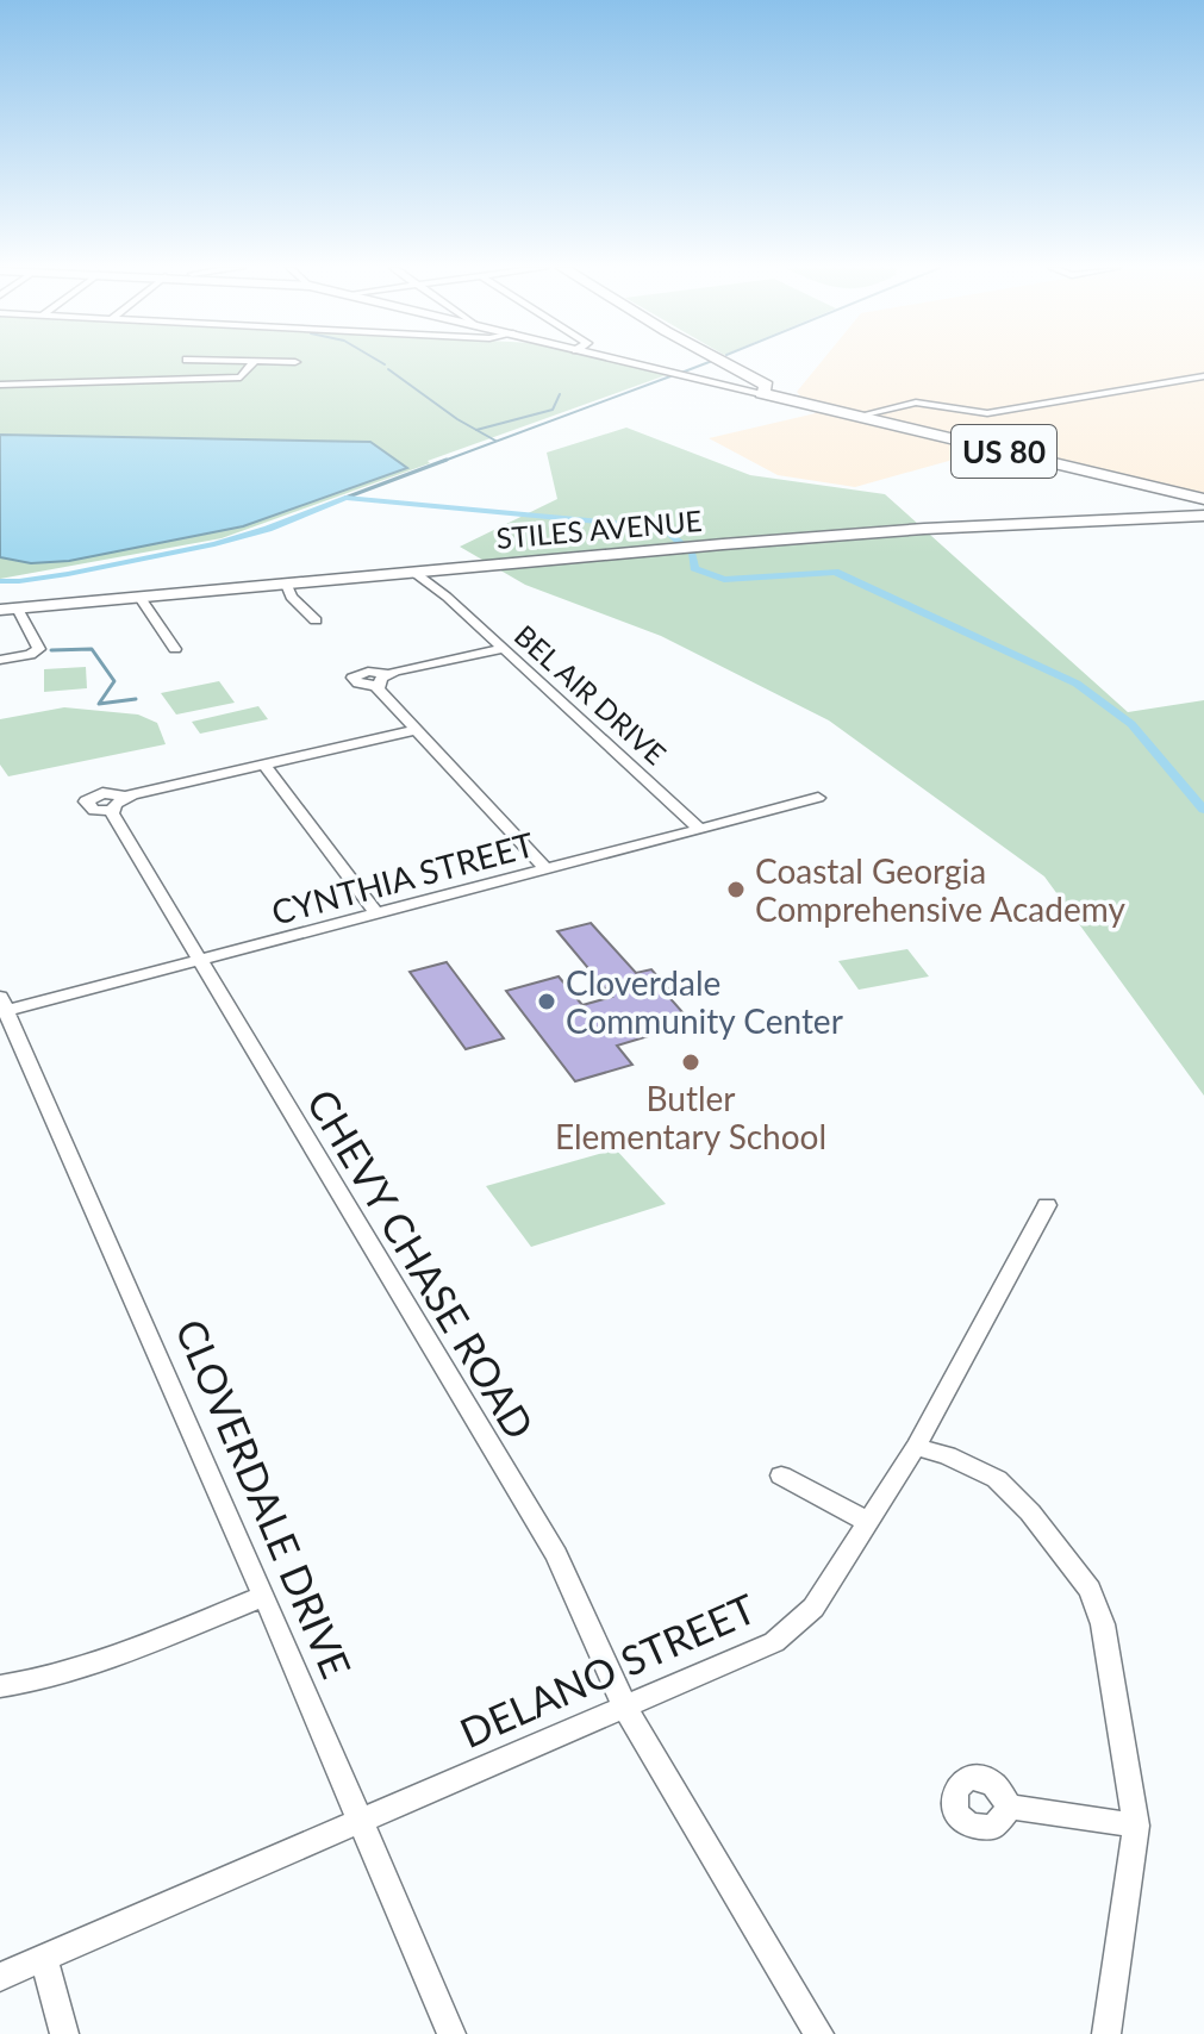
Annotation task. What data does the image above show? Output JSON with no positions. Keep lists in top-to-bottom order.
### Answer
{
  "streets": {
    "main road": ["US 80"],
    "street": [
      "STILES AVENUE",
      "BEL AIR DRIVE",
      "CYNTHIA STREET",
      "CHEVY CHASE ROAD",
      "CLOVERDALE DRIVE",
      "DELANO STREET"
    ]
  },
  "crossings": [
    ["STILES AVENUE", "BEL AIR DRIVE"],
    ["BEL AIR DRIVE", "CYNTHIA STREET"],
    ["CYNTHIA STREET", "CHEVY CHASE ROAD"],
    ["CYNTHIA STREET", "CLOVERDALE DRIVE"],
    ["CHEVY CHASE ROAD", "DELANO STREET"],
    ["CLOVERDALE DRIVE", "DELANO STREET"]
  ],
  "places": ["Coastal Georgia Comprehensive Academy", "Cloverdale Community Center", "Butler Elementary School"]
}
